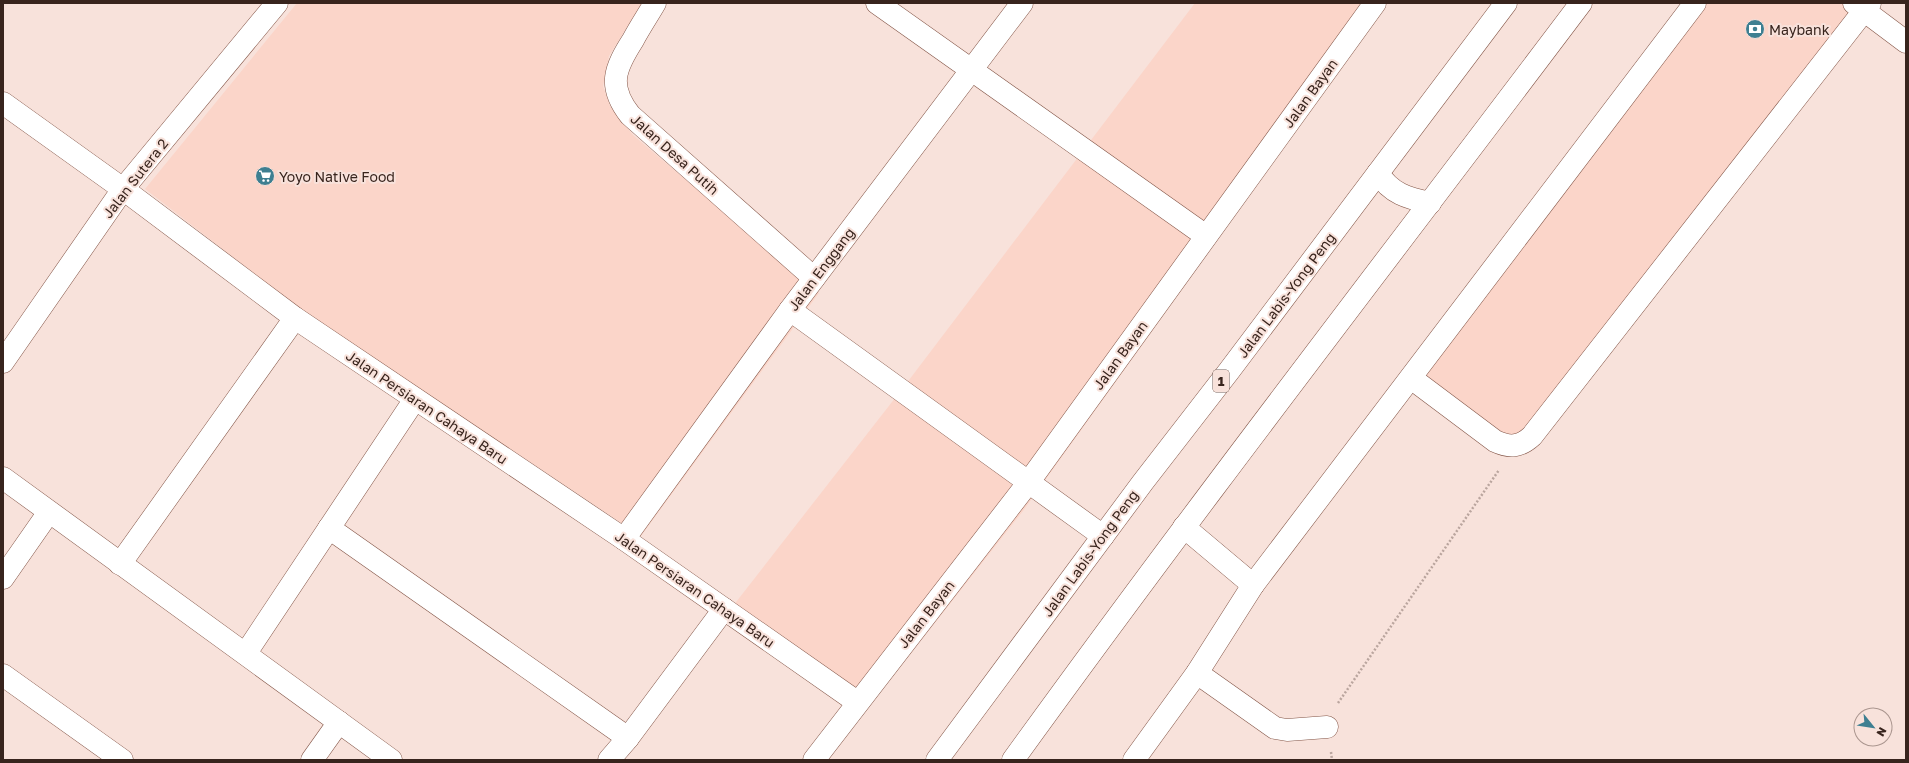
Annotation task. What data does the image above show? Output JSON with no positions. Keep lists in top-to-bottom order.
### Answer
{
  "streets": {
    "main road": [
      "Jalan Bayan",
      "Jalan Desa Putih",
      "Jalan Sutera 2",
      "Jalan Enggang",
      "Jalan Labis-Yong Peng",
      "1",
      "Jalan Persiaran Cahaya Baru"
    ]
  },
  "crossings": [
    ["Jalan Bayan", "Jalan Persiaran Cahaya Baru"],
    ["Jalan Desa Putih", "Jalan Enggang"],
    ["Jalan Sutera 2", "Jalan Persiaran Cahaya Baru"],
    ["Jalan Enggang", "Jalan Persiaran Cahaya Baru"]
  ],
  "places": {
    "bank": ["Maybank"],
    "supermarket": ["Yoyo Native Food"]
  },
  "north": "bottom right"
}
